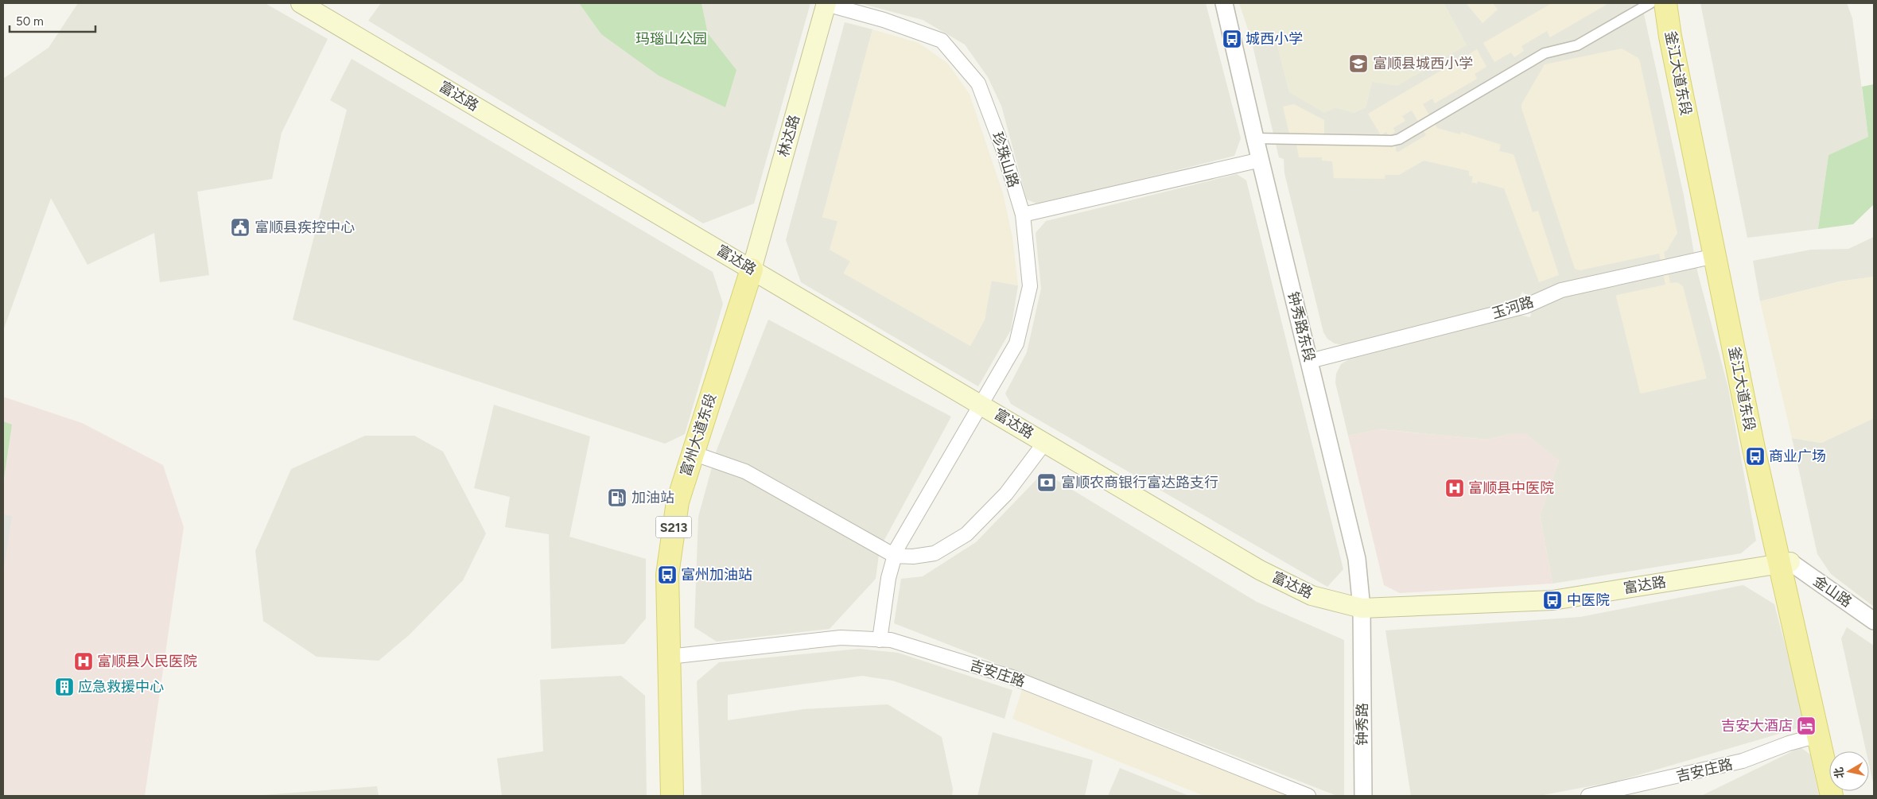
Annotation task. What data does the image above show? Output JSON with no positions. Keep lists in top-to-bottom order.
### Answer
{
  "streets": {
    "main road": [
      "釜江大道东段",
      "富达路",
      "林达路",
      "富州大道东段",
      "S213"
    ],
    "street": [
      "珍珠山路",
      "玉河路",
      "钟秀路东段",
      "金山路",
      "吉安庄路",
      "钟秀路"
    ]
  },
  "crossings": [
    ["釜江大道东段", "富达路"],
    ["釜江大道东段", "玉河路"],
    ["釜江大道东段", "金山路"],
    ["釜江大道东段", "吉安庄路"],
    ["富达路", "林达路"],
    ["富达路", "珍珠山路"],
    ["富达路", "钟秀路东段"],
    ["富达路", "富州大道东段"],
    ["富达路", "金山路"],
    ["林达路", "珍珠山路"],
    ["林达路", "富州大道东段"],
    ["珍珠山路", "吉安庄路"],
    ["玉河路", "钟秀路东段"],
    ["钟秀路东段", "钟秀路"],
    ["富州大道东段", "吉安庄路"]
  ],
  "parks": ["玛瑙山公园"],
  "places": {
    "bus stop": [
      "城西小学",
      "商业广场",
      "富州加油站",
      "中医院"
    ],
    "school or university": ["富顺县城西小学"],
    "public building": ["富顺县疾控中心"],
    "bank": ["富顺农商银行富达路支行"],
    "hospital": ["富顺县中医院", "富顺县人民医院"],
    "fuel station": ["加油站"],
    "building": ["应急救援中心"],
    "hotel": ["吉安大酒店"]
  },
  "scale_bar": "50 m",
  "north": "left"
}
